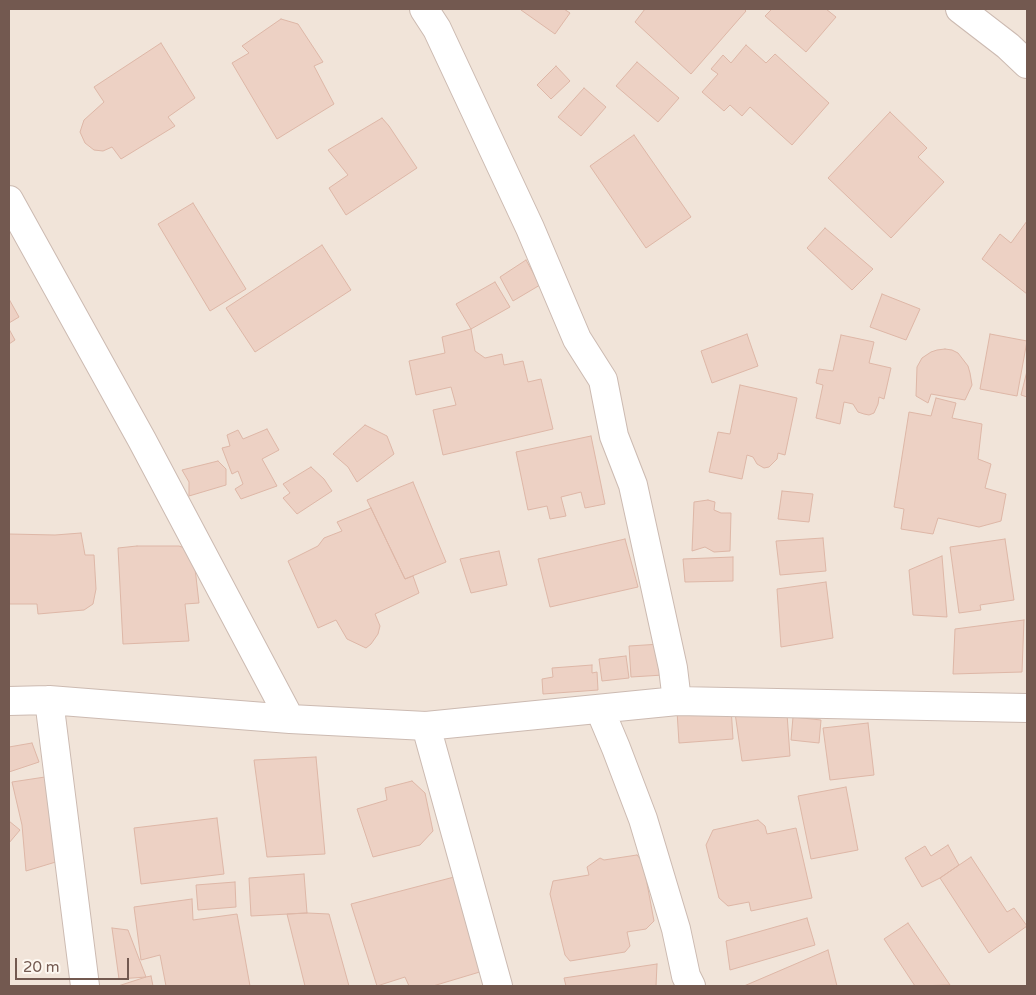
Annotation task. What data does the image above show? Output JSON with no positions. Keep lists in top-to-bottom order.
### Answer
{
  "scale_bar": "20 m"
}
